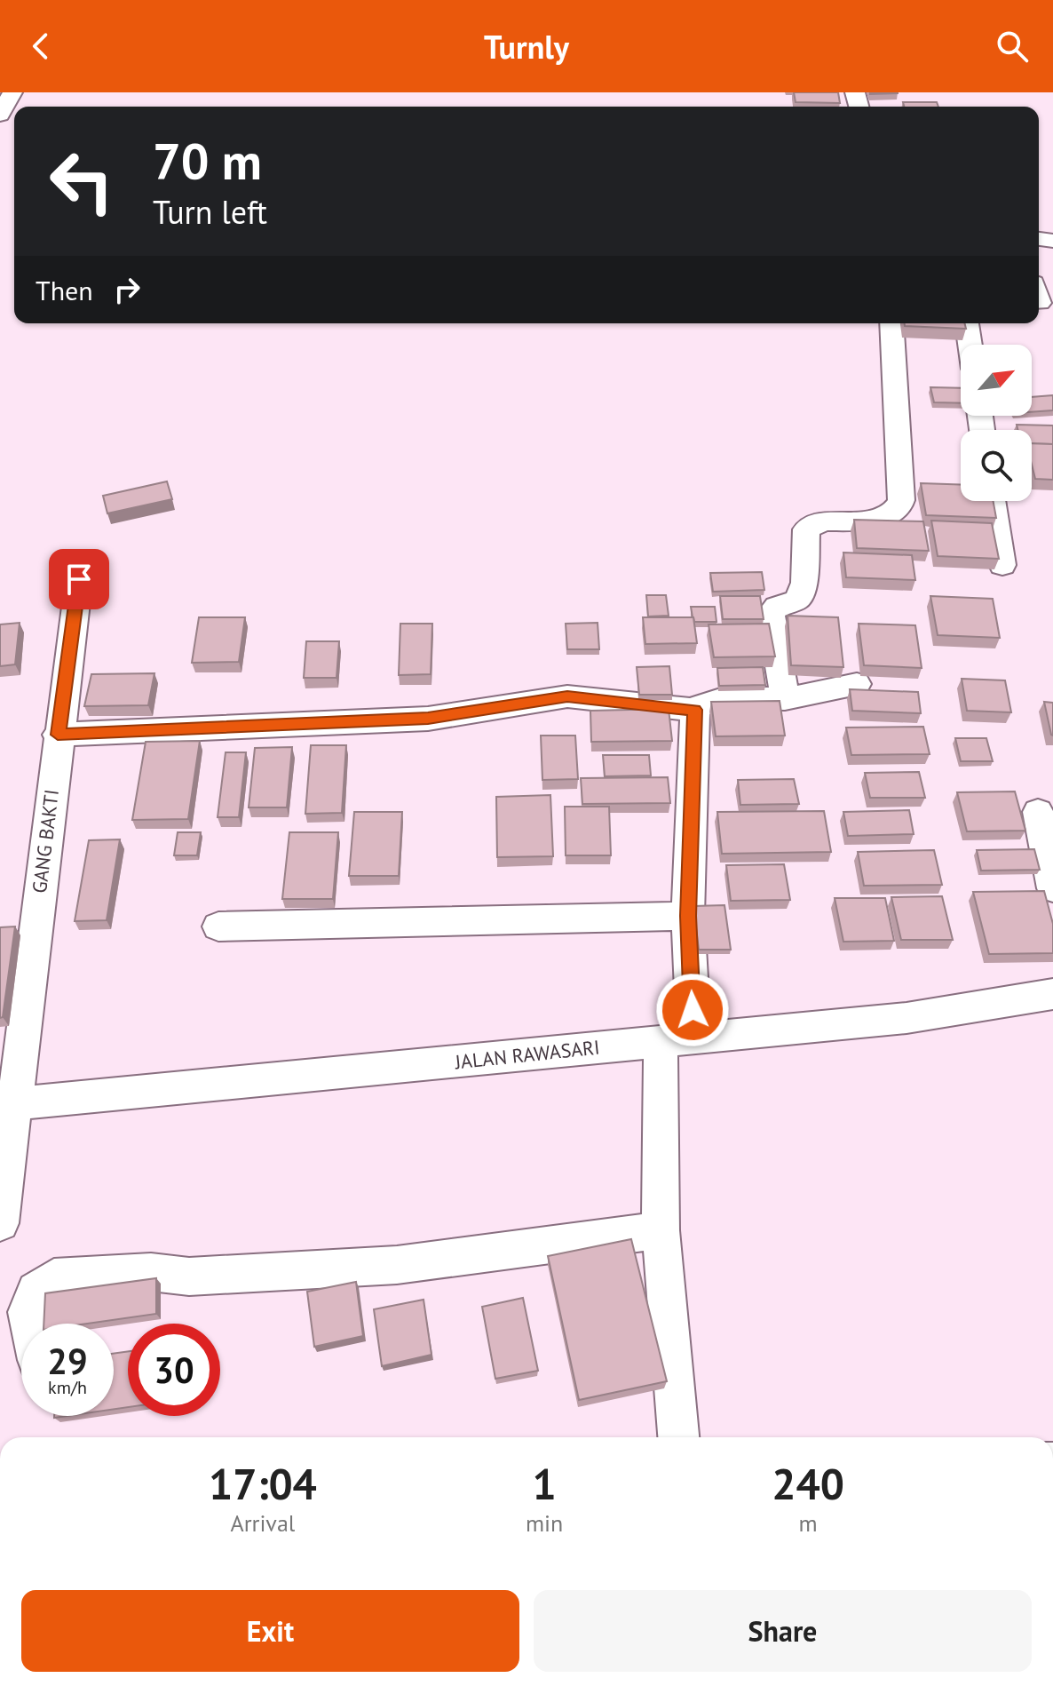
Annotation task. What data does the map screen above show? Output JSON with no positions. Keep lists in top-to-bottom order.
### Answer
{
  "streets": {
    "street": ["GANG BAKTI", "JALAN RAWASARI"]
  },
  "crossings": [
    ["GANG BAKTI", "JALAN RAWASARI"]
  ],
  "north": "top right",
  "page": {
    "header": "Turnly",
    "turn": ["70 m", "Turn left"],
    "then": "Then",
    "speed": "29 km/h",
    "limit": "30",
    "eta": [
      "17:04",
      "Arrival",
      "1",
      "min",
      "240",
      "m"
    ],
    "buttons": ["Exit", "Share"]
  }
}
